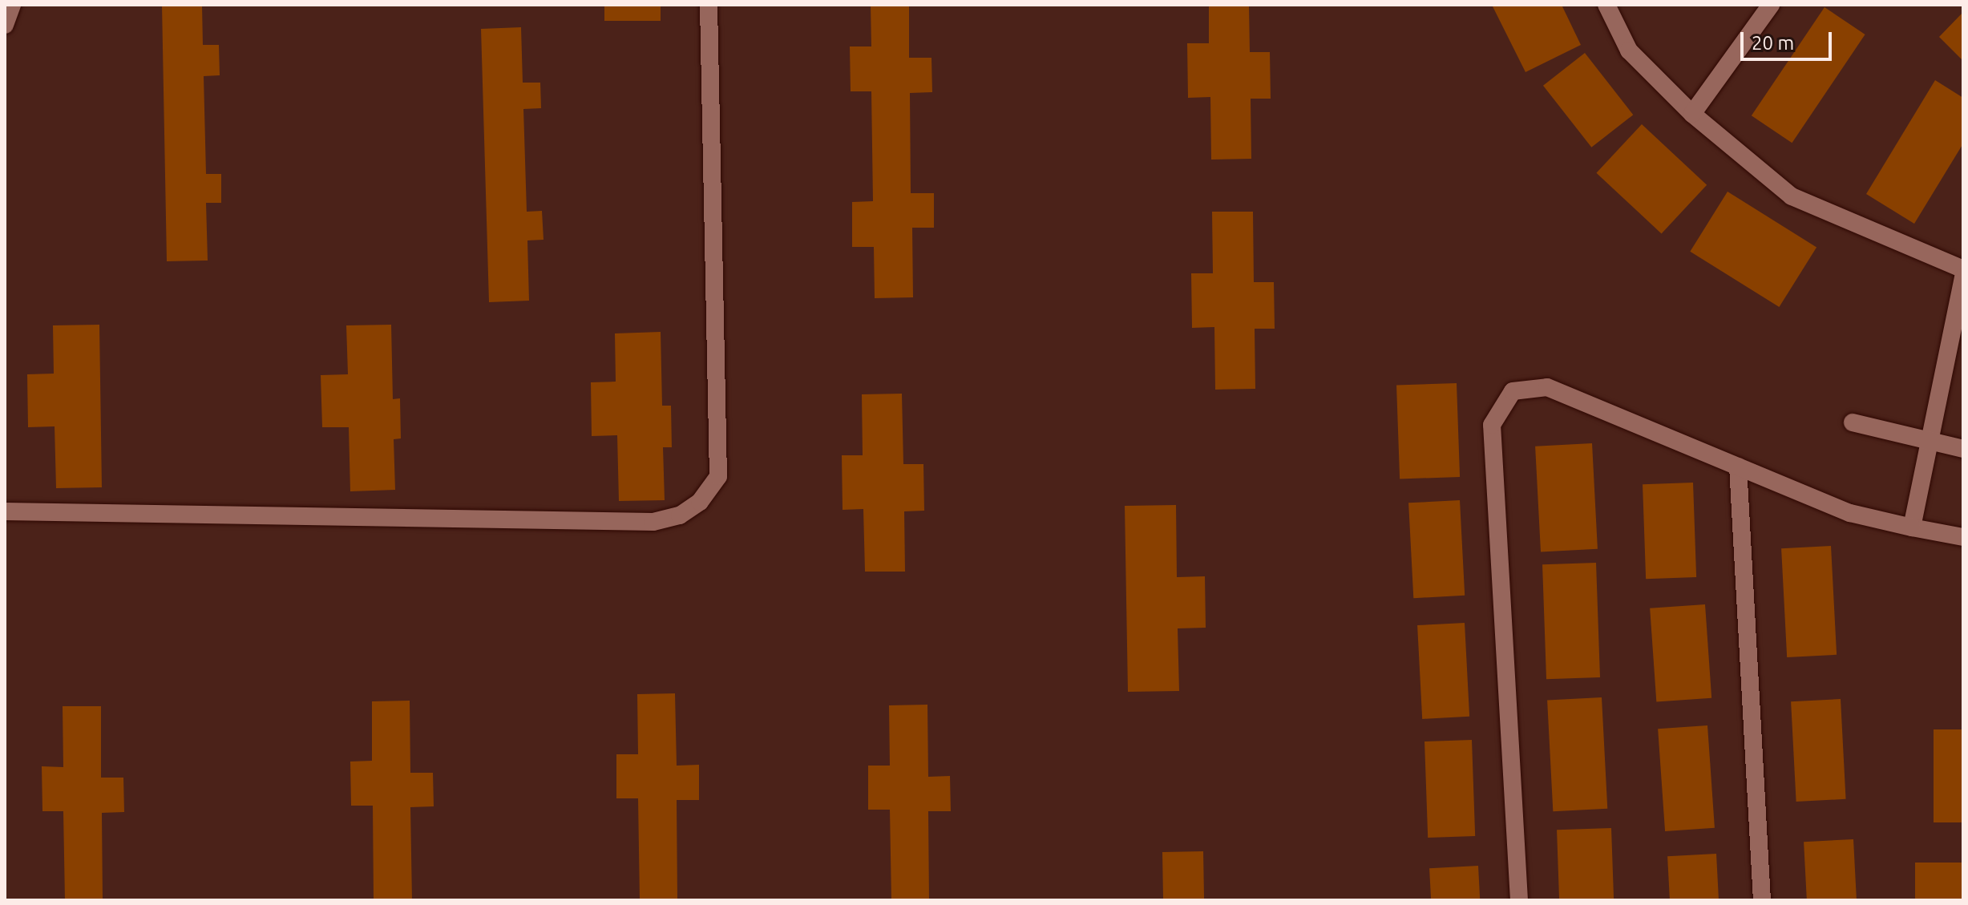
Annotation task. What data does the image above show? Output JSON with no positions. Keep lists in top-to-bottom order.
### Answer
{
  "scale_bar": "20 m"
}
